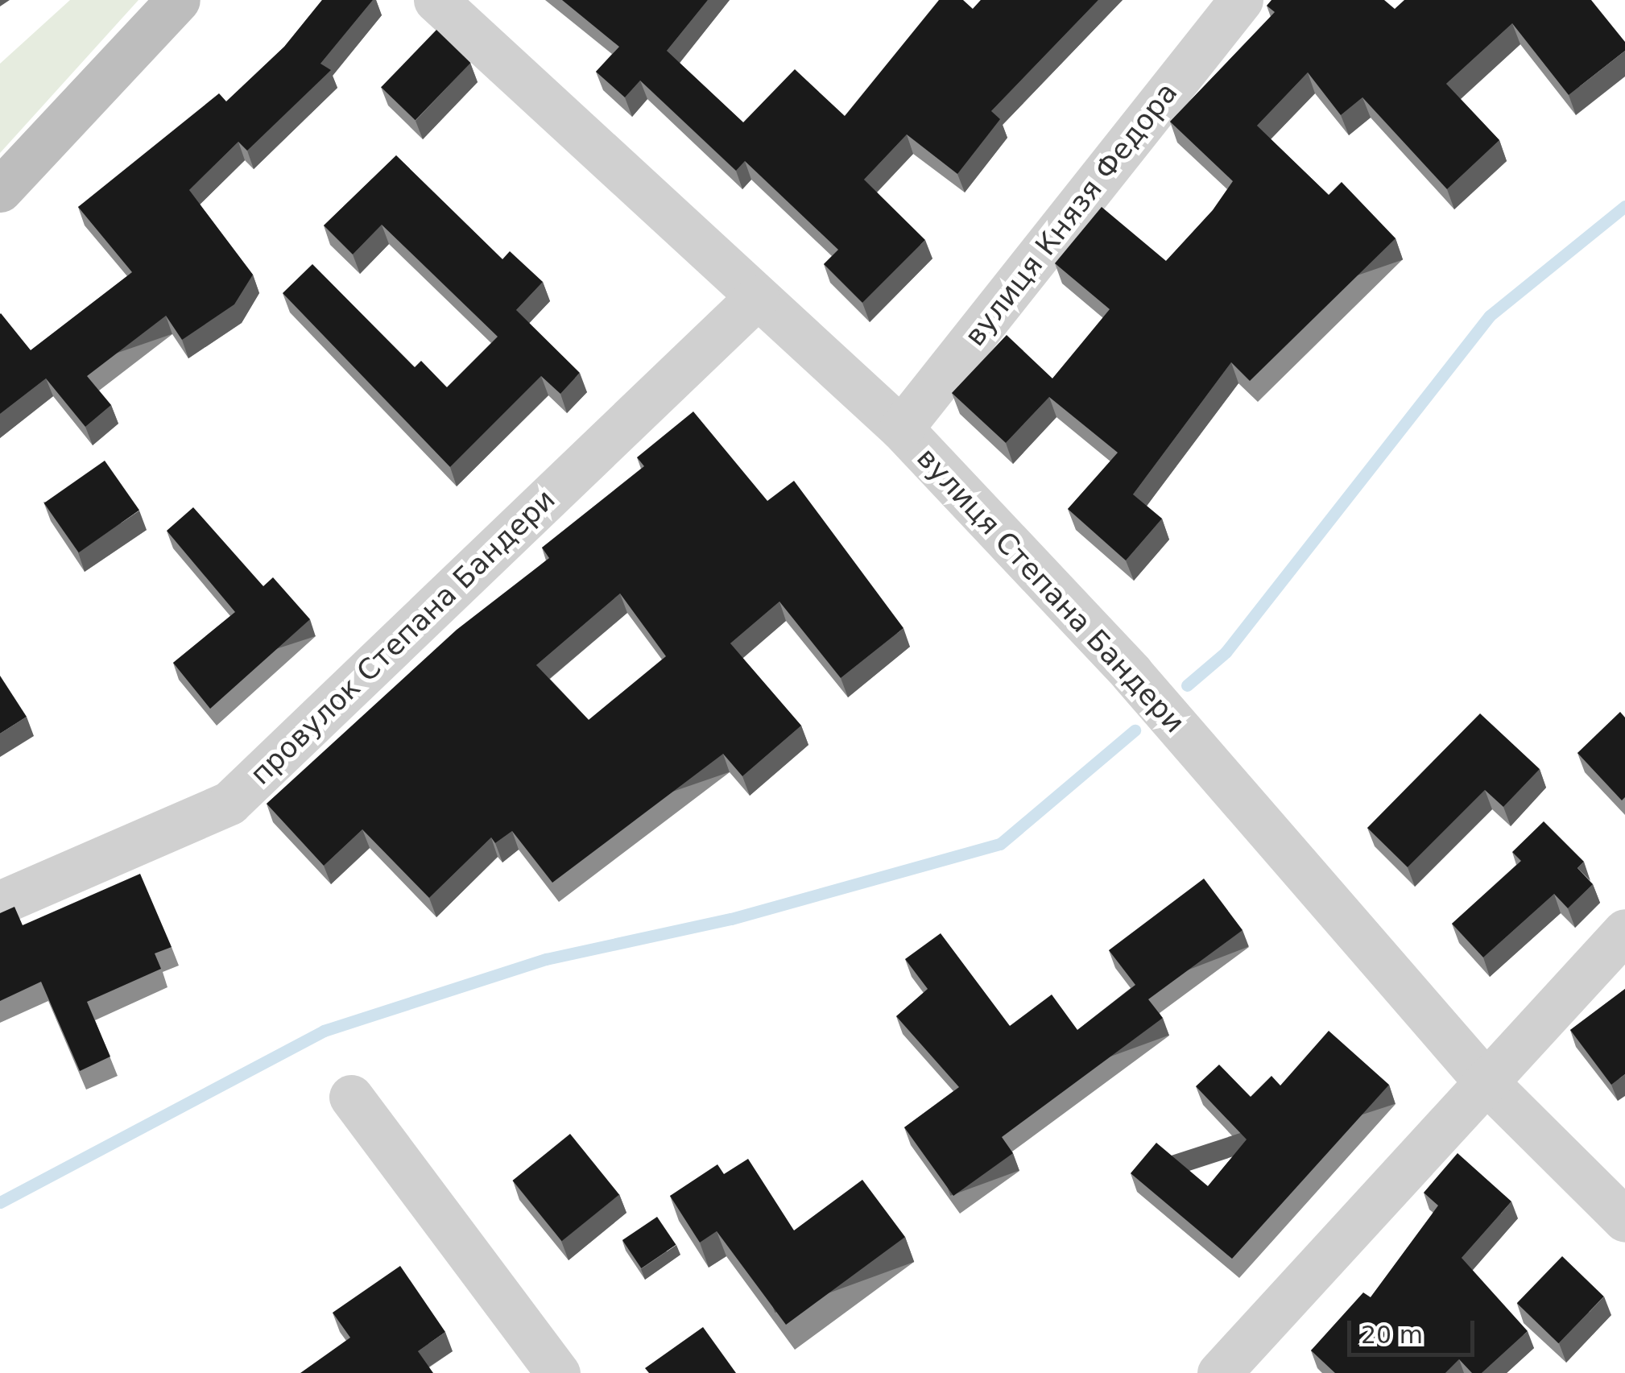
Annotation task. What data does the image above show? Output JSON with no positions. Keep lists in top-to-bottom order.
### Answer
{
  "streets": {
    "street": ["вулиця Князя Федора", "вулиця Степана Бандери", "провулок Степана Бандери"]
  },
  "crossings": [
    ["вулиця Князя Федора", "вулиця Степана Бандери"],
    ["вулиця Степана Бандери", "провулок Степана Бандери"]
  ],
  "scale_bar": "20 m"
}
